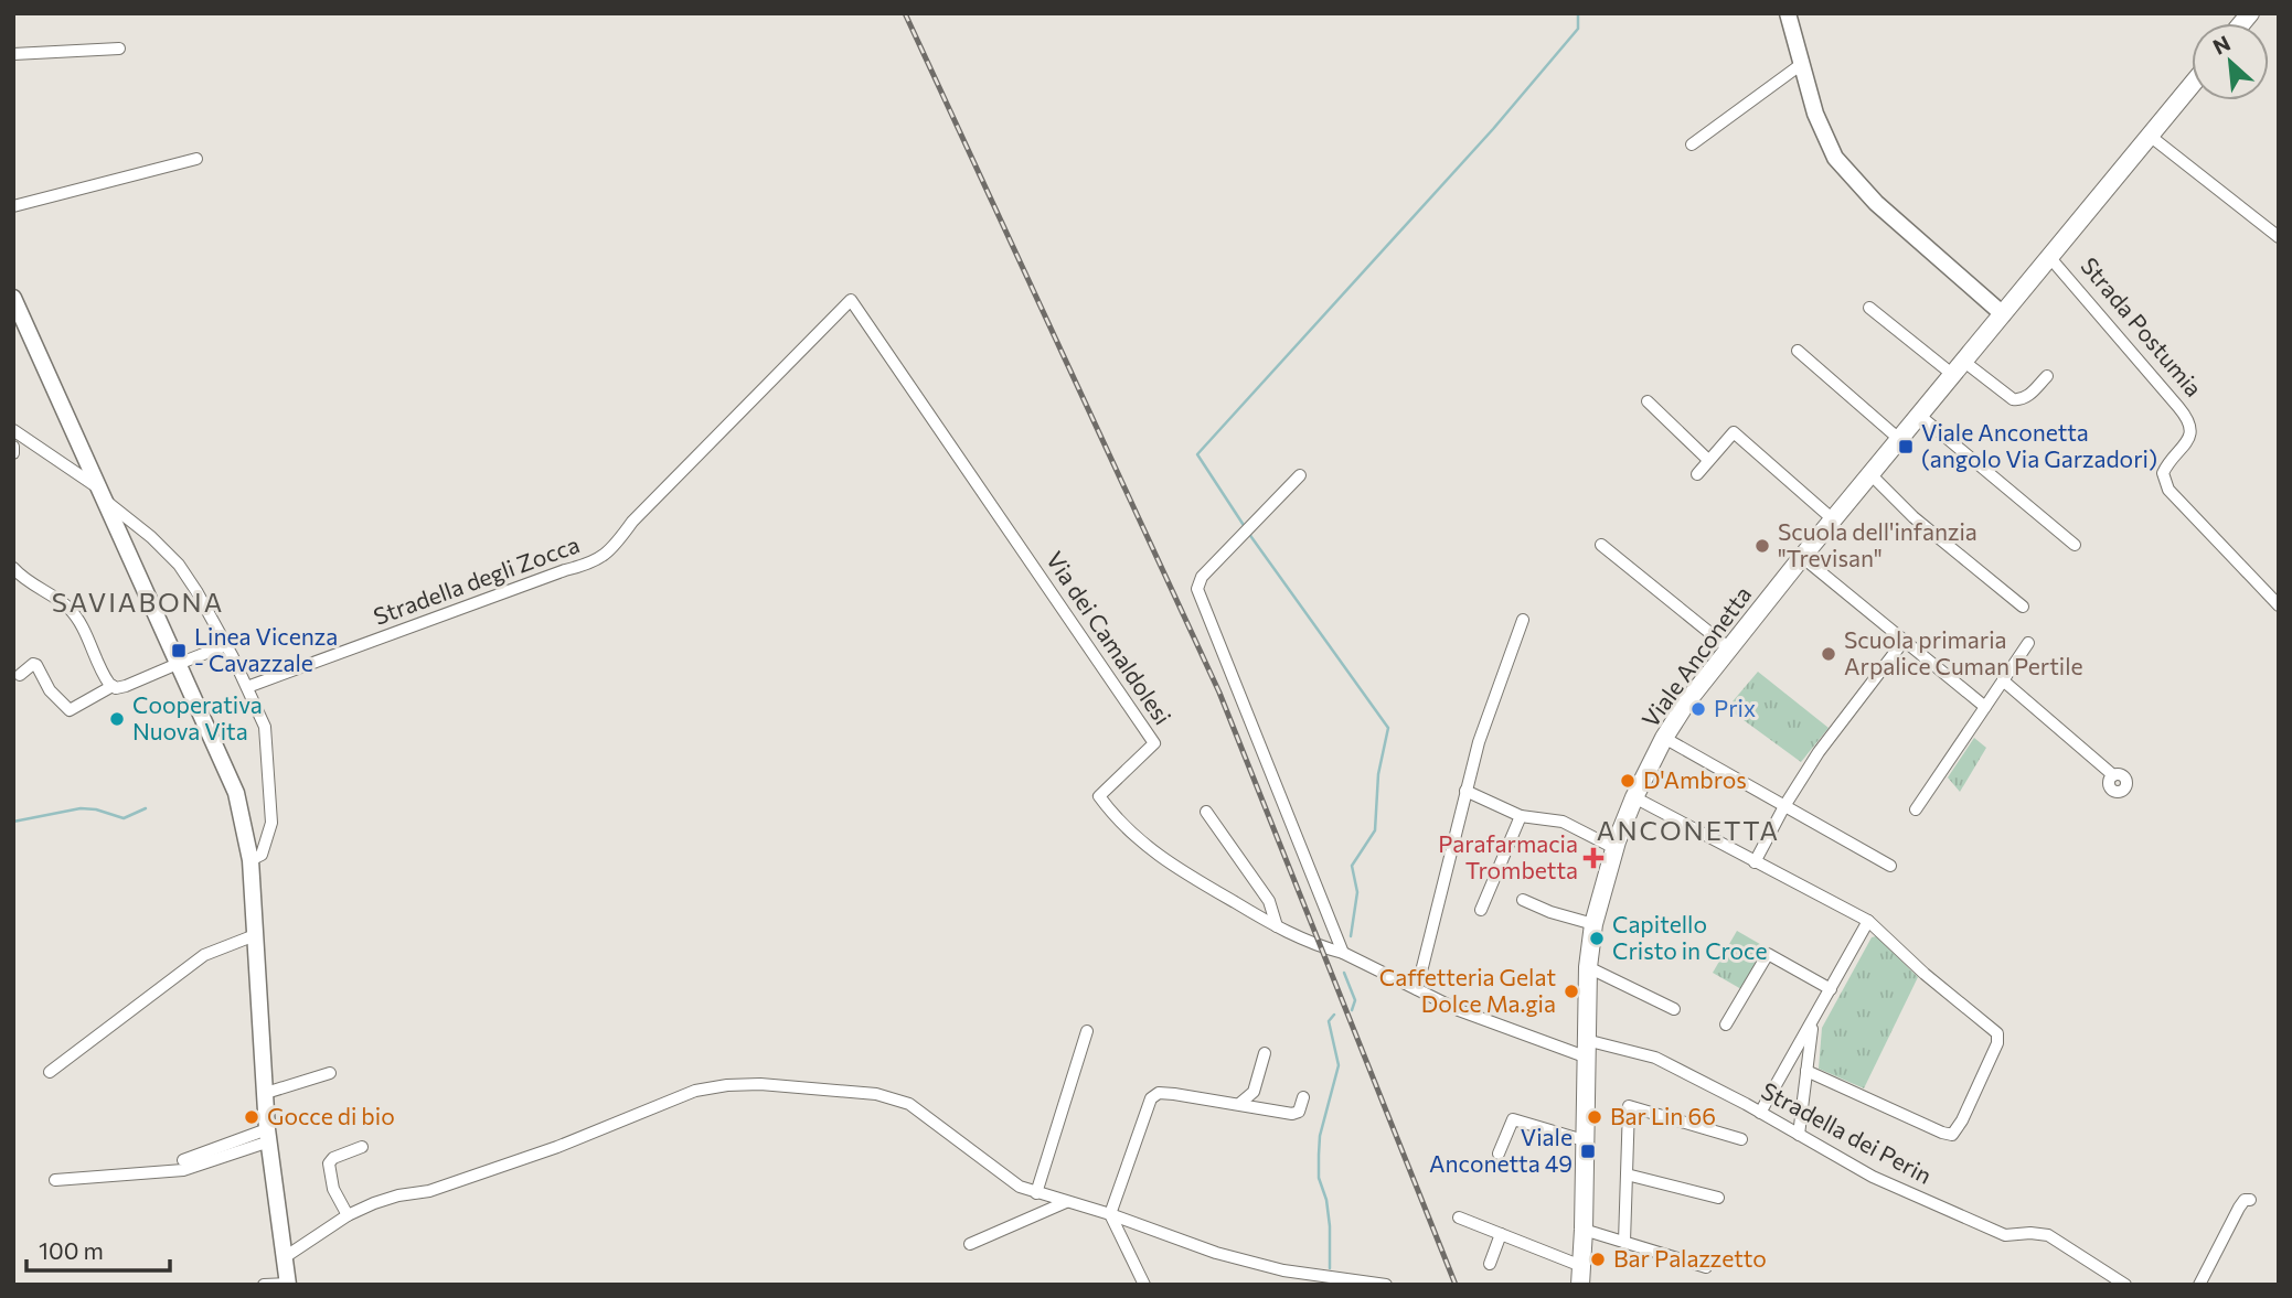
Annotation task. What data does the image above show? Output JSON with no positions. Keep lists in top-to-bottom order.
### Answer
{
  "streets": {
    "main road": ["Strada Postumia", "Viale Anconetta"],
    "street": ["Stradella degli Zocca", "Via dei Camaldolesi", "Stradella dei Perin"]
  },
  "crossings": [
    ["Strada Postumia", "Viale Anconetta"],
    ["Stradella degli Zocca", "Via dei Camaldolesi"],
    ["Via dei Camaldolesi", "Viale Anconetta"],
    ["Via dei Camaldolesi", "Stradella dei Perin"],
    ["Viale Anconetta", "Stradella dei Perin"]
  ],
  "districts": ["SAVIABONA", "ANCONETTA"],
  "places": {
    "transit": ["Viale Anconetta (angolo Via Garzadori)", "Linea Vicenza - Cavazzale", "Viale Anconetta 49"],
    "other": [
      "Scuola dell'infanzia \"Trevisan\"",
      "Scuola primaria Arpalice Cuman Pertile",
      "Prix",
      "Cooperativa Nuova Vita",
      "D'Ambros",
      "Capitello Cristo in Croce",
      "Caffetteria Gelat Dolce Ma.gia",
      "Gocce di bio",
      "Bar Lin 66",
      "Bar Palazzetto"
    ],
    "health": ["Parafarmacia Trombetta"]
  },
  "scale_bar": "100 m",
  "north": "top left"
}
